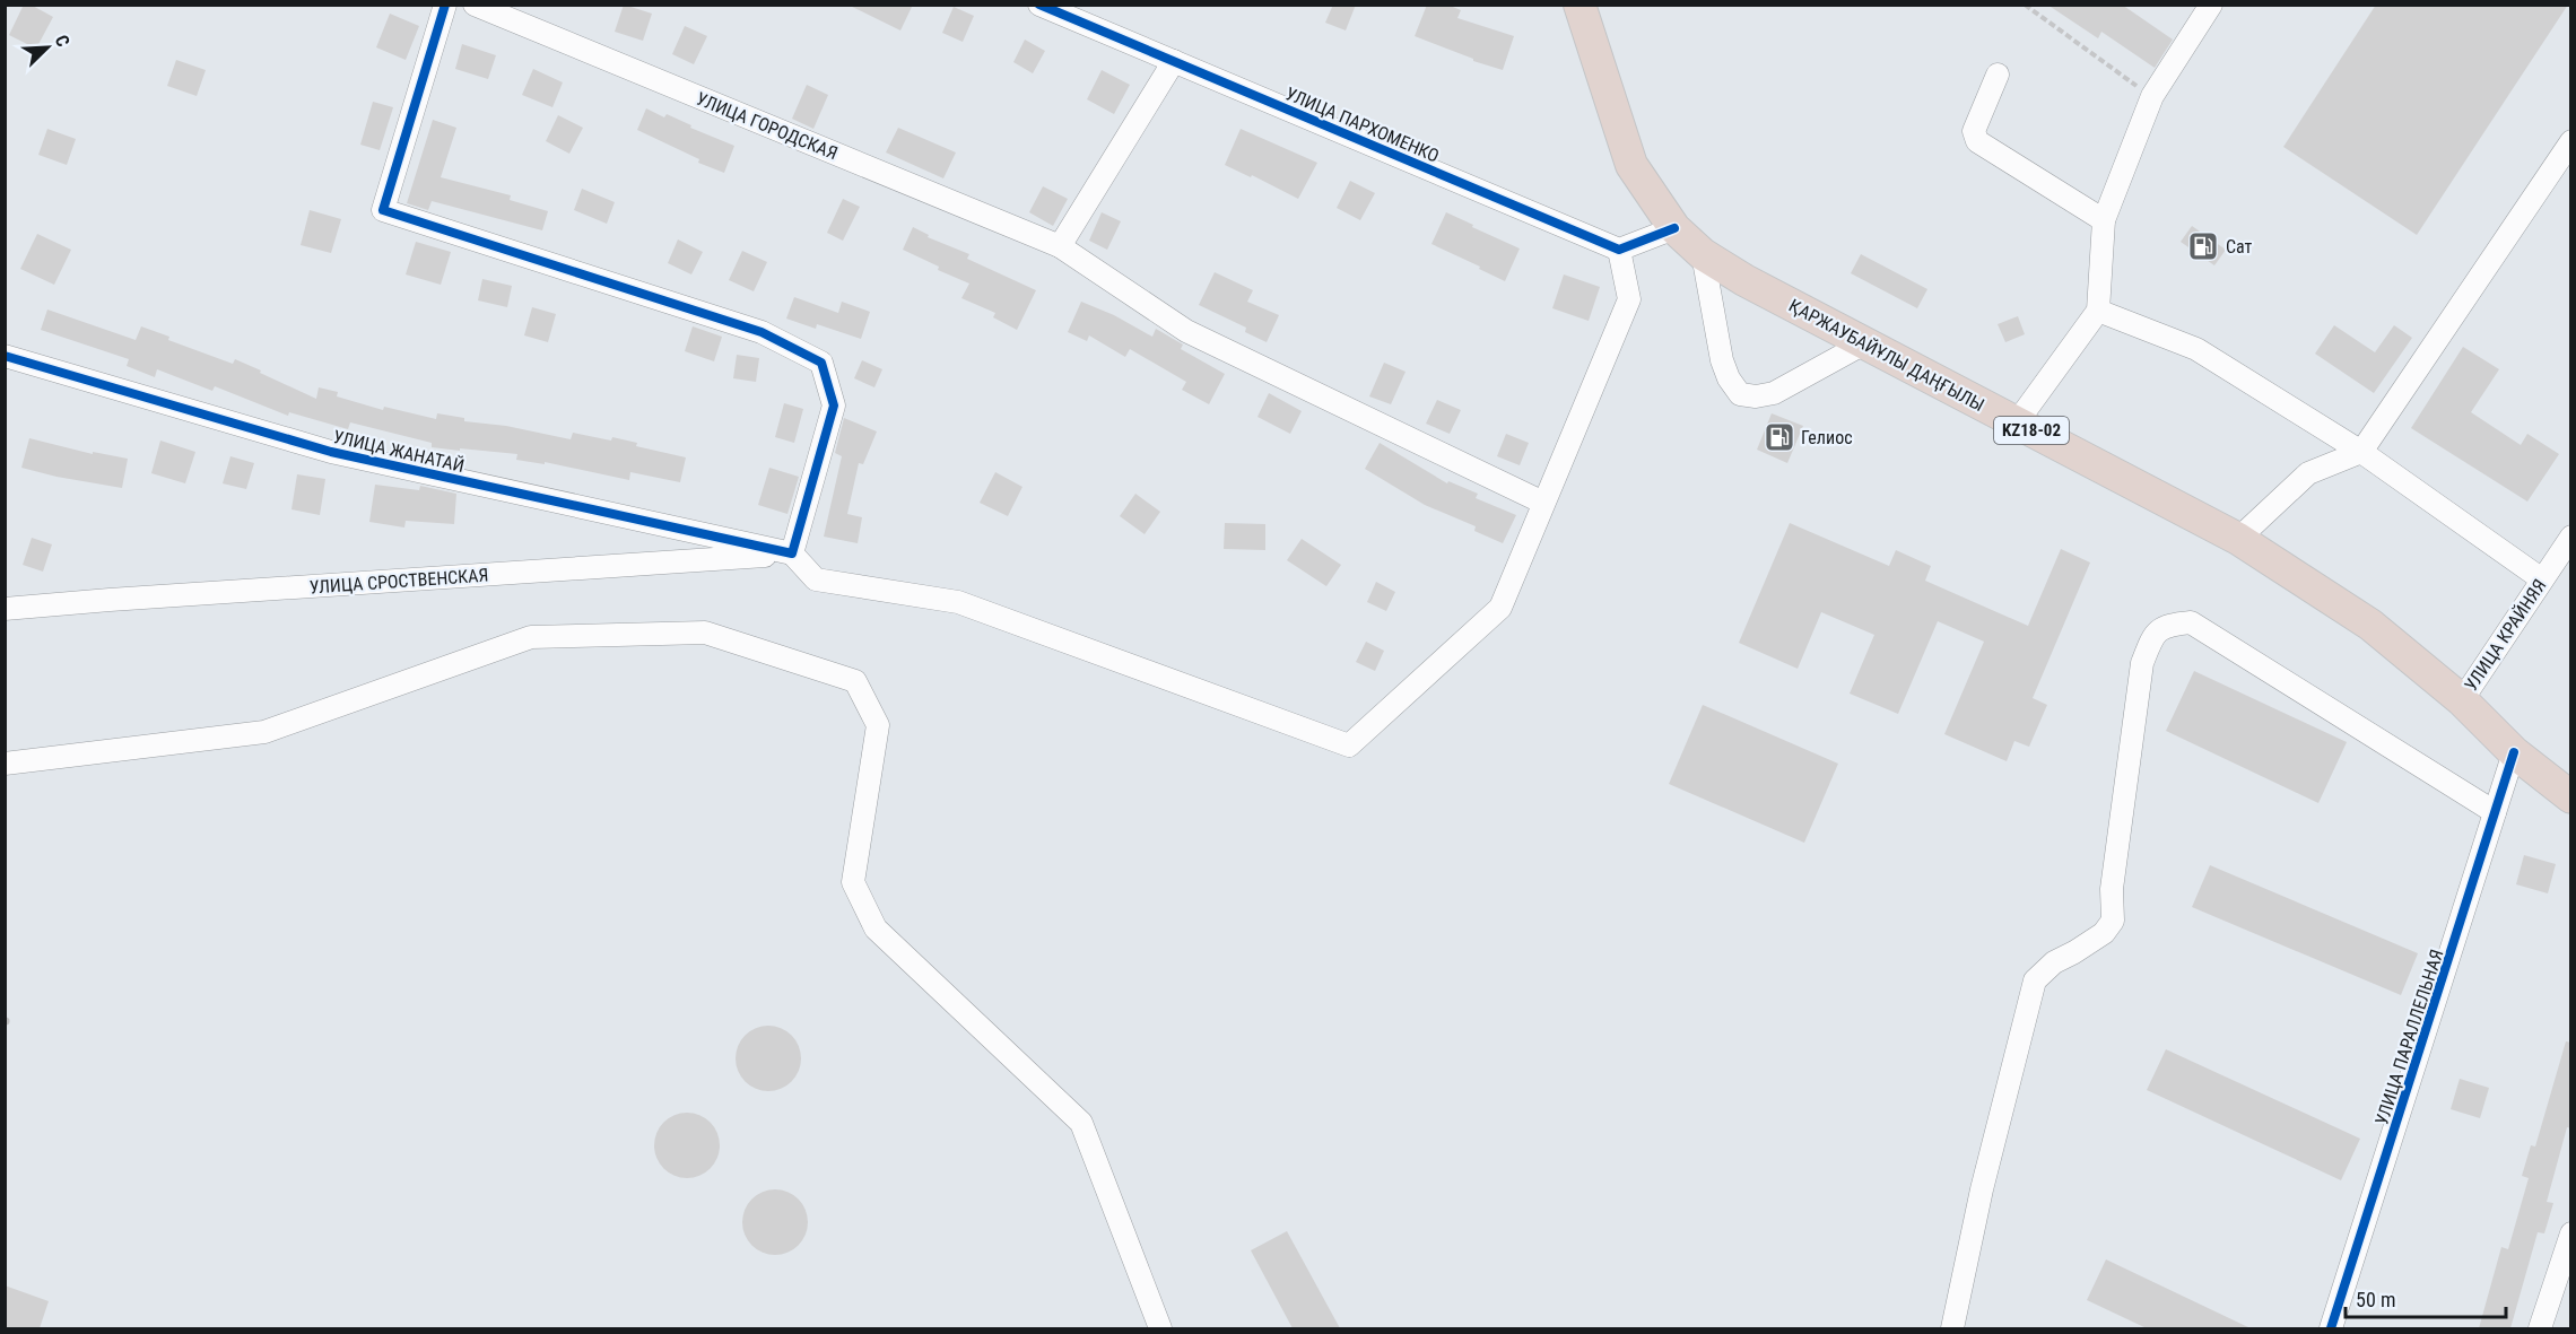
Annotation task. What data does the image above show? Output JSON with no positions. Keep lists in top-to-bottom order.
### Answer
{
  "streets": {
    "highway": ["ҚАРЖАУБАЙҰЛЫ ДАҢҒЫЛЫ", "KZ18-02"],
    "street": [
      "УЛИЦА ПАРХОМЕНКО",
      "УЛИЦА ГОРОДСКАЯ",
      "УЛИЦА ЖАНАТАЙ",
      "УЛИЦА СРОСТВЕНСКАЯ",
      "УЛИЦА КРАЙНЯЯ",
      "УЛИЦА ПАРАЛЛЕЛЬНАЯ"
    ]
  },
  "crossings": [
    ["ҚАРЖАУБАЙҰЛЫ ДАҢҒЫЛЫ", "УЛИЦА КРАЙНЯЯ"],
    ["ҚАРЖАУБАЙҰЛЫ ДАҢҒЫЛЫ", "УЛИЦА ПАРАЛЛЕЛЬНАЯ"],
    ["УЛИЦА ЖАНАТАЙ", "УЛИЦА СРОСТВЕНСКАЯ"]
  ],
  "places": {
    "fuel station": ["Сат", "Гелиос"]
  },
  "scale_bar": "50 m",
  "north": "top right"
}
